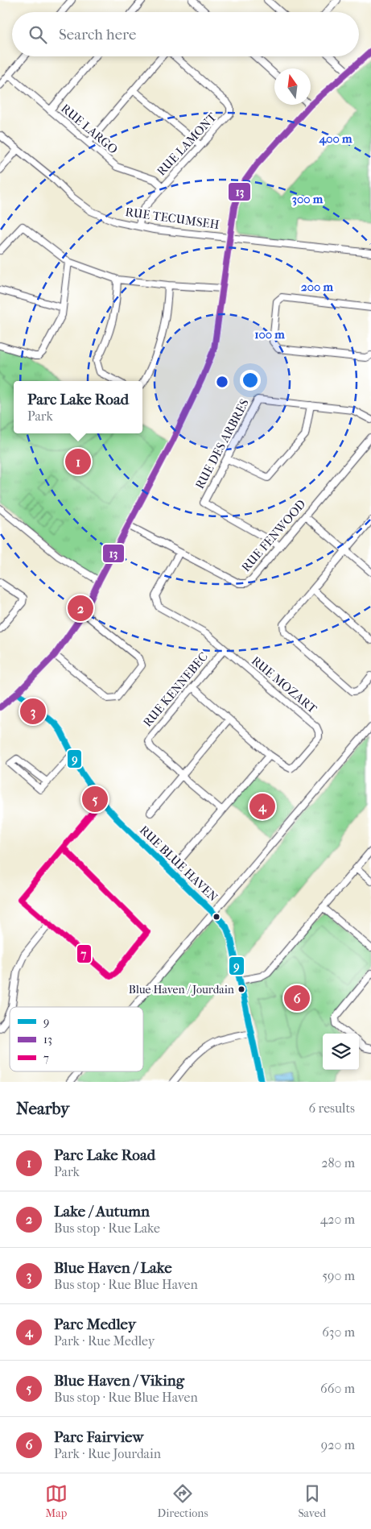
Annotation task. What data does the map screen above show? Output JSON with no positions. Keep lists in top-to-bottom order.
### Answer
{
  "streets": {
    "street": [
      "RUE LARGO",
      "RUE LAMONT",
      "RUE TECUMSEH",
      "RUE DES ARBRES",
      "RUE FENWOOD",
      "RUE MOZART",
      "RUE KENNEBEC",
      "RUE BLUE HAVEN"
    ]
  },
  "crossings": [
    ["RUE LARGO", "RUE LAMONT"],
    ["RUE LAMONT", "RUE TECUMSEH"],
    ["RUE DES ARBRES", "RUE FENWOOD"],
    ["RUE FENWOOD", "RUE MOZART"],
    ["RUE MOZART", "RUE KENNEBEC"]
  ],
  "places": ["Blue Haven / Jourdain"],
  "lines": ["transit line 13", "transit line 9", "transit line 7"],
  "legend": ["9", "13", "7"],
  "north": "top",
  "page": {
    "search": "Search here",
    "popup": ["Parc Lake Road", "Park"],
    "pins": [
      "1",
      "2",
      "3",
      "5",
      "4",
      "6"
    ],
    "heading": ["Nearby", "6 results"],
    "list": [
      {
        "mark": "1",
        "name": "Parc Lake Road",
        "note": "Park",
        "value": "280 m"
      },
      {
        "mark": "2",
        "name": "Lake / Autumn",
        "note": "Bus stop · Rue Lake",
        "value": "420 m"
      },
      {
        "mark": "3",
        "name": "Blue Haven / Lake",
        "note": "Bus stop · Rue Blue Haven",
        "value": "590 m"
      },
      {
        "mark": "4",
        "name": "Parc Medley",
        "note": "Park · Rue Medley",
        "value": "630 m"
      },
      {
        "mark": "5",
        "name": "Blue Haven / Viking",
        "note": "Bus stop · Rue Blue Haven",
        "value": "660 m"
      },
      {
        "mark": "6",
        "name": "Parc Fairview",
        "note": "Park · Rue Jourdain",
        "value": "920 m"
      }
    ],
    "nav": ["Map", "Directions", "Saved"]
  },
  "rings": [
    "400 m",
    "300 m",
    "200 m",
    "100 m"
  ]
}
